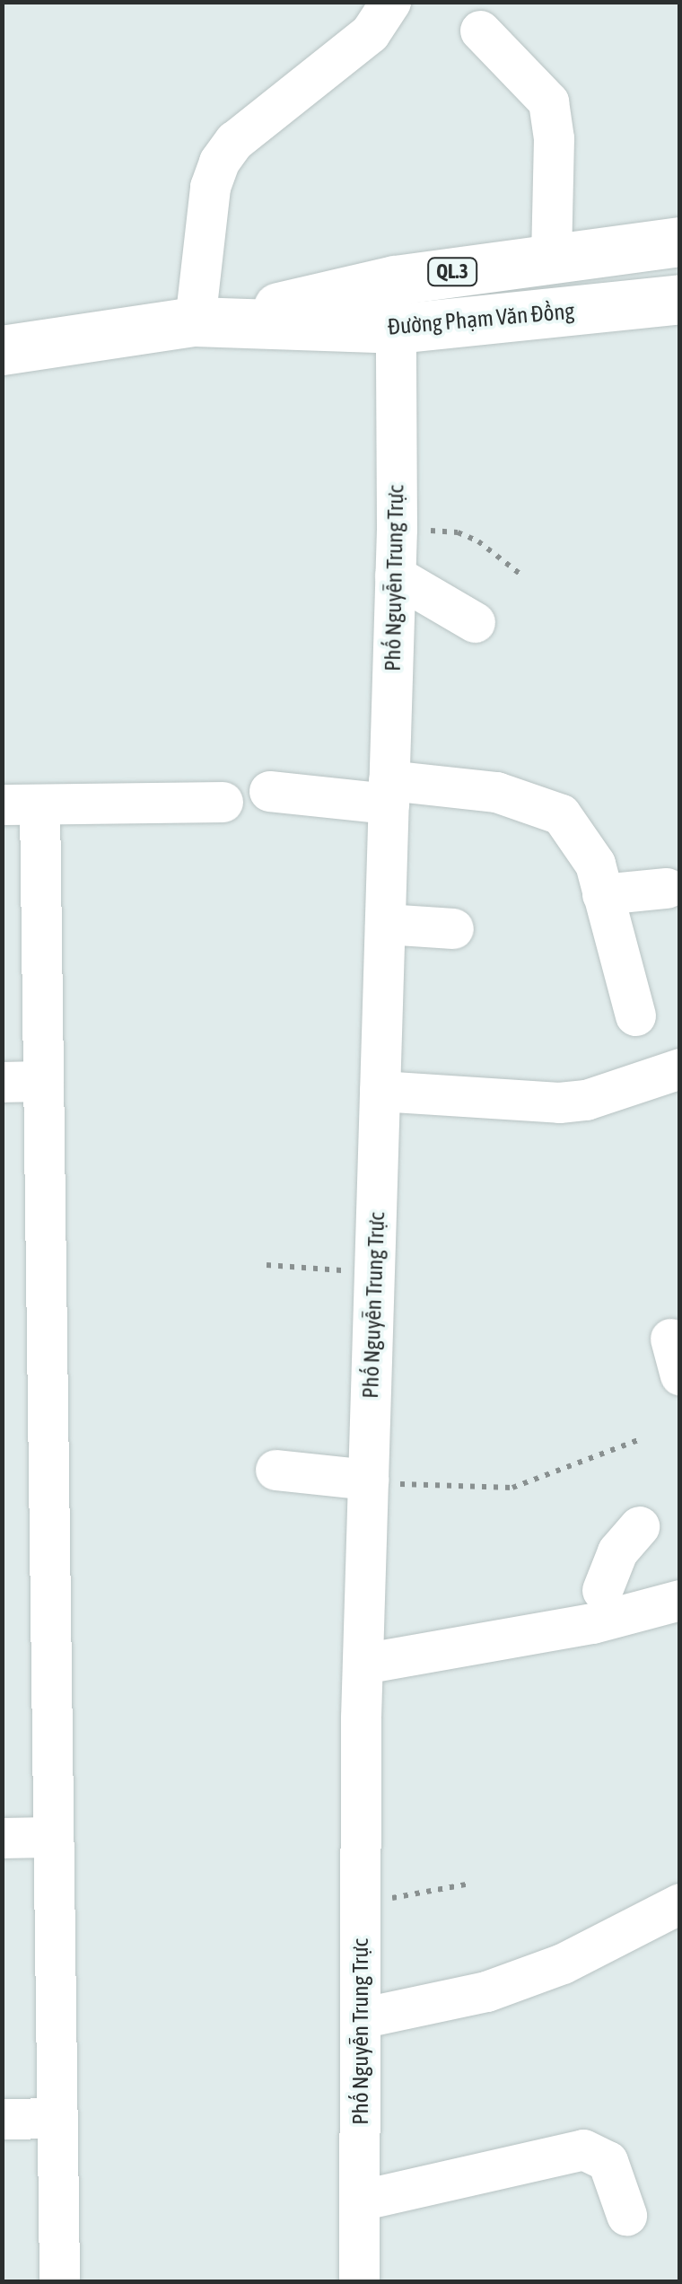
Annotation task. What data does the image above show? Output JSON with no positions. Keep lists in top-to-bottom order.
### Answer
{
  "streets": {
    "highway": ["QL.3", "Đường Phạm Văn Đồng"],
    "street": ["Phố Nguyễn Trung Trực"]
  },
  "crossings": [
    ["Đường Phạm Văn Đồng", "Phố Nguyễn Trung Trực"]
  ]
}
